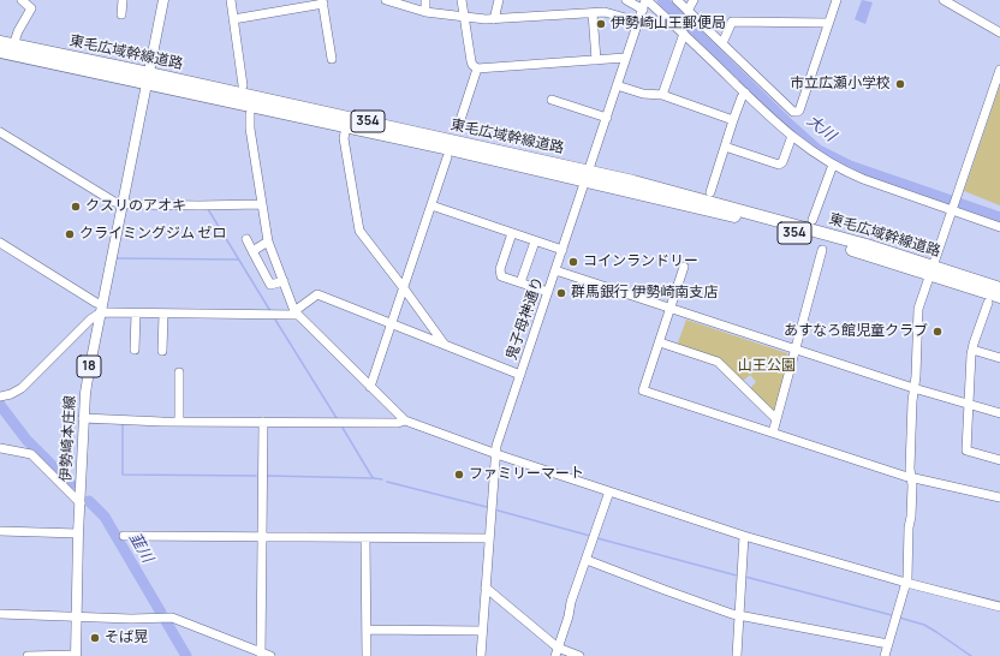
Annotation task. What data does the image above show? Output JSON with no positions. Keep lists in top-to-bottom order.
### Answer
{
  "streets": {
    "highway": ["東毛広域幹線道路", "354"],
    "main road": ["18", "伊勢崎本庄線"],
    "street": ["鬼子母神通り"]
  },
  "crossings": [
    ["東毛広域幹線道路", "鬼子母神通り"],
    ["東毛広域幹線道路", "伊勢崎本庄線"]
  ],
  "water": ["大川", "韮川"],
  "parks": ["山王公園"],
  "places": [
    "伊勢崎山王郵便局",
    "市立広瀬小学校",
    "クスリのアオキ",
    "クライミングジム ゼロ",
    "コインランドリー",
    "群馬銀行 伊勢崎南支店",
    "あすなろ館児童クラブ",
    "ファミリーマート",
    "そば晃"
  ]
}
